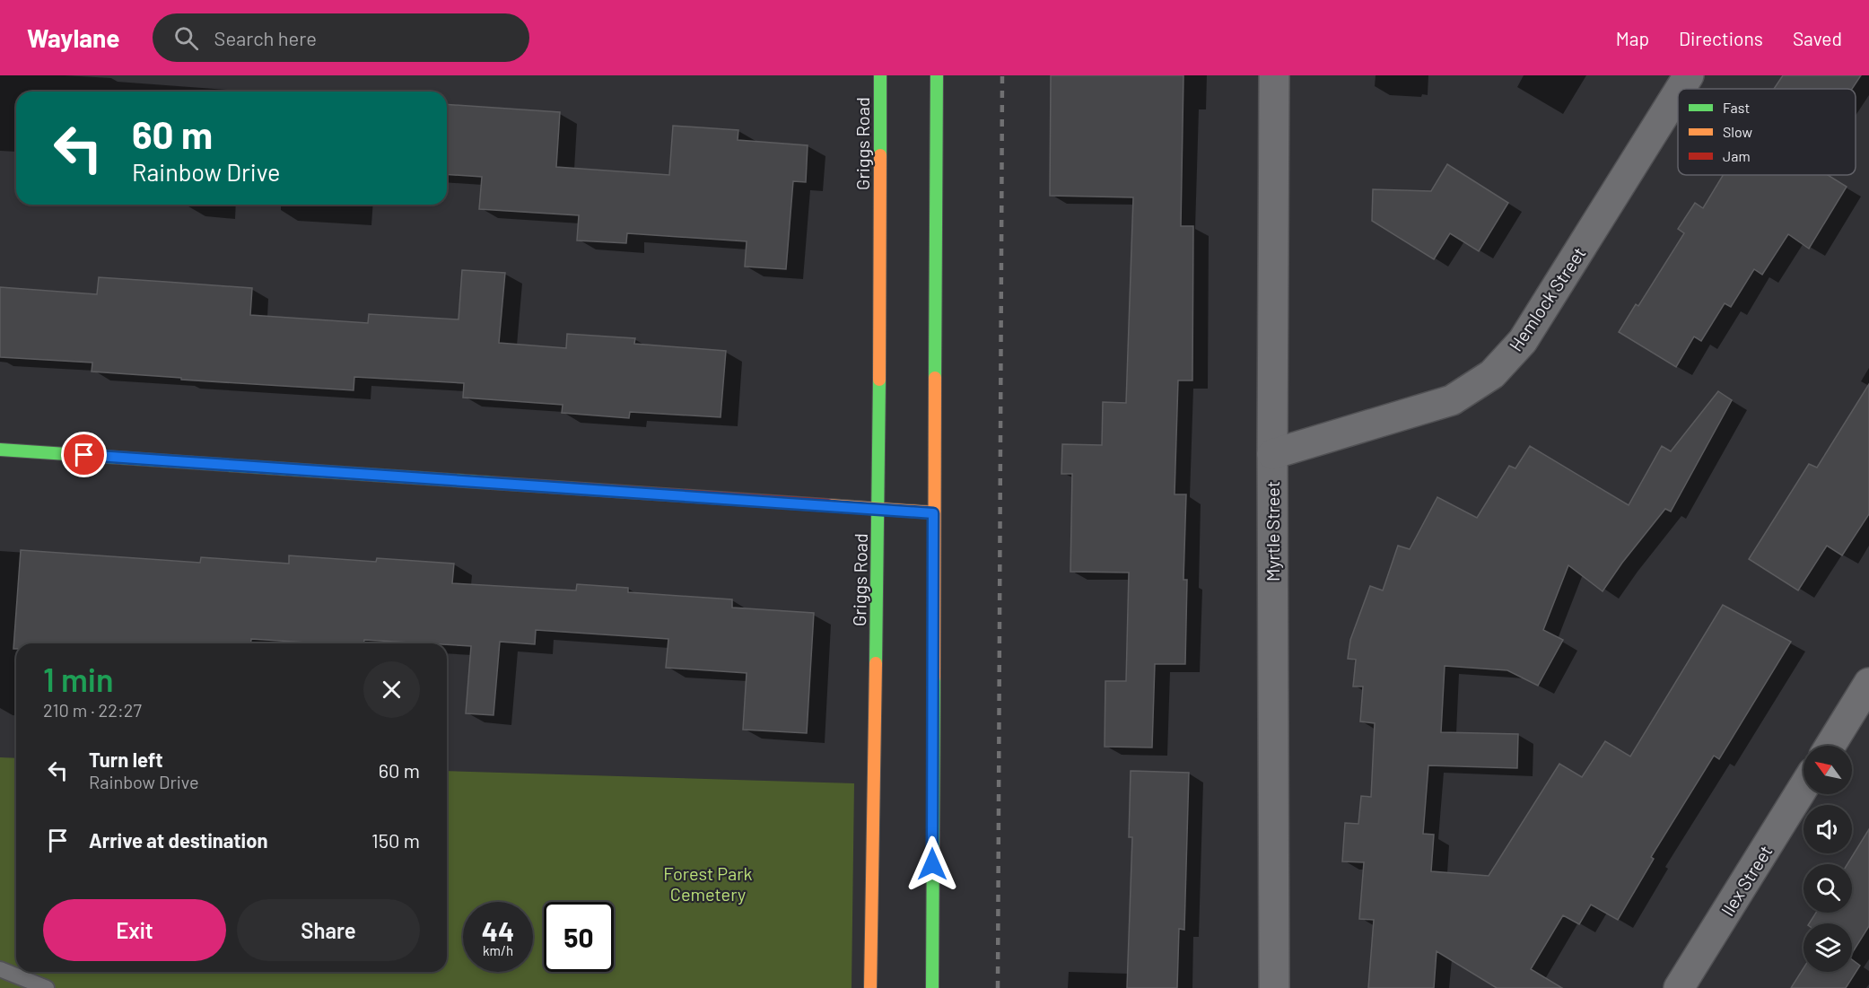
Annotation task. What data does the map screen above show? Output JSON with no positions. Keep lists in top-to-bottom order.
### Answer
{
  "streets": {
    "main road": ["Griggs Road"],
    "street": ["Hemlock Street", "Myrtle Street", "Ilex Street"]
  },
  "crossings": [
    ["Hemlock Street", "Myrtle Street"]
  ],
  "parks": ["Forest Park Cemetery"],
  "legend": ["Fast", "Slow", "Jam"],
  "north": "top left",
  "page": {
    "header": "Waylane",
    "search": "Search here",
    "nav": ["Map", "Directions", "Saved"],
    "turn": ["60 m", "Rainbow Drive"],
    "heading": ["1 min", "210 m · 22:27"],
    "list": [
      {
        "name": "Turn left",
        "note": "Rainbow Drive",
        "value": "60 m"
      },
      {
        "name": "Arrive at destination",
        "value": "150 m"
      }
    ],
    "buttons": ["Exit", "Share"],
    "speed": "44 km/h",
    "limit": "50"
  }
}
